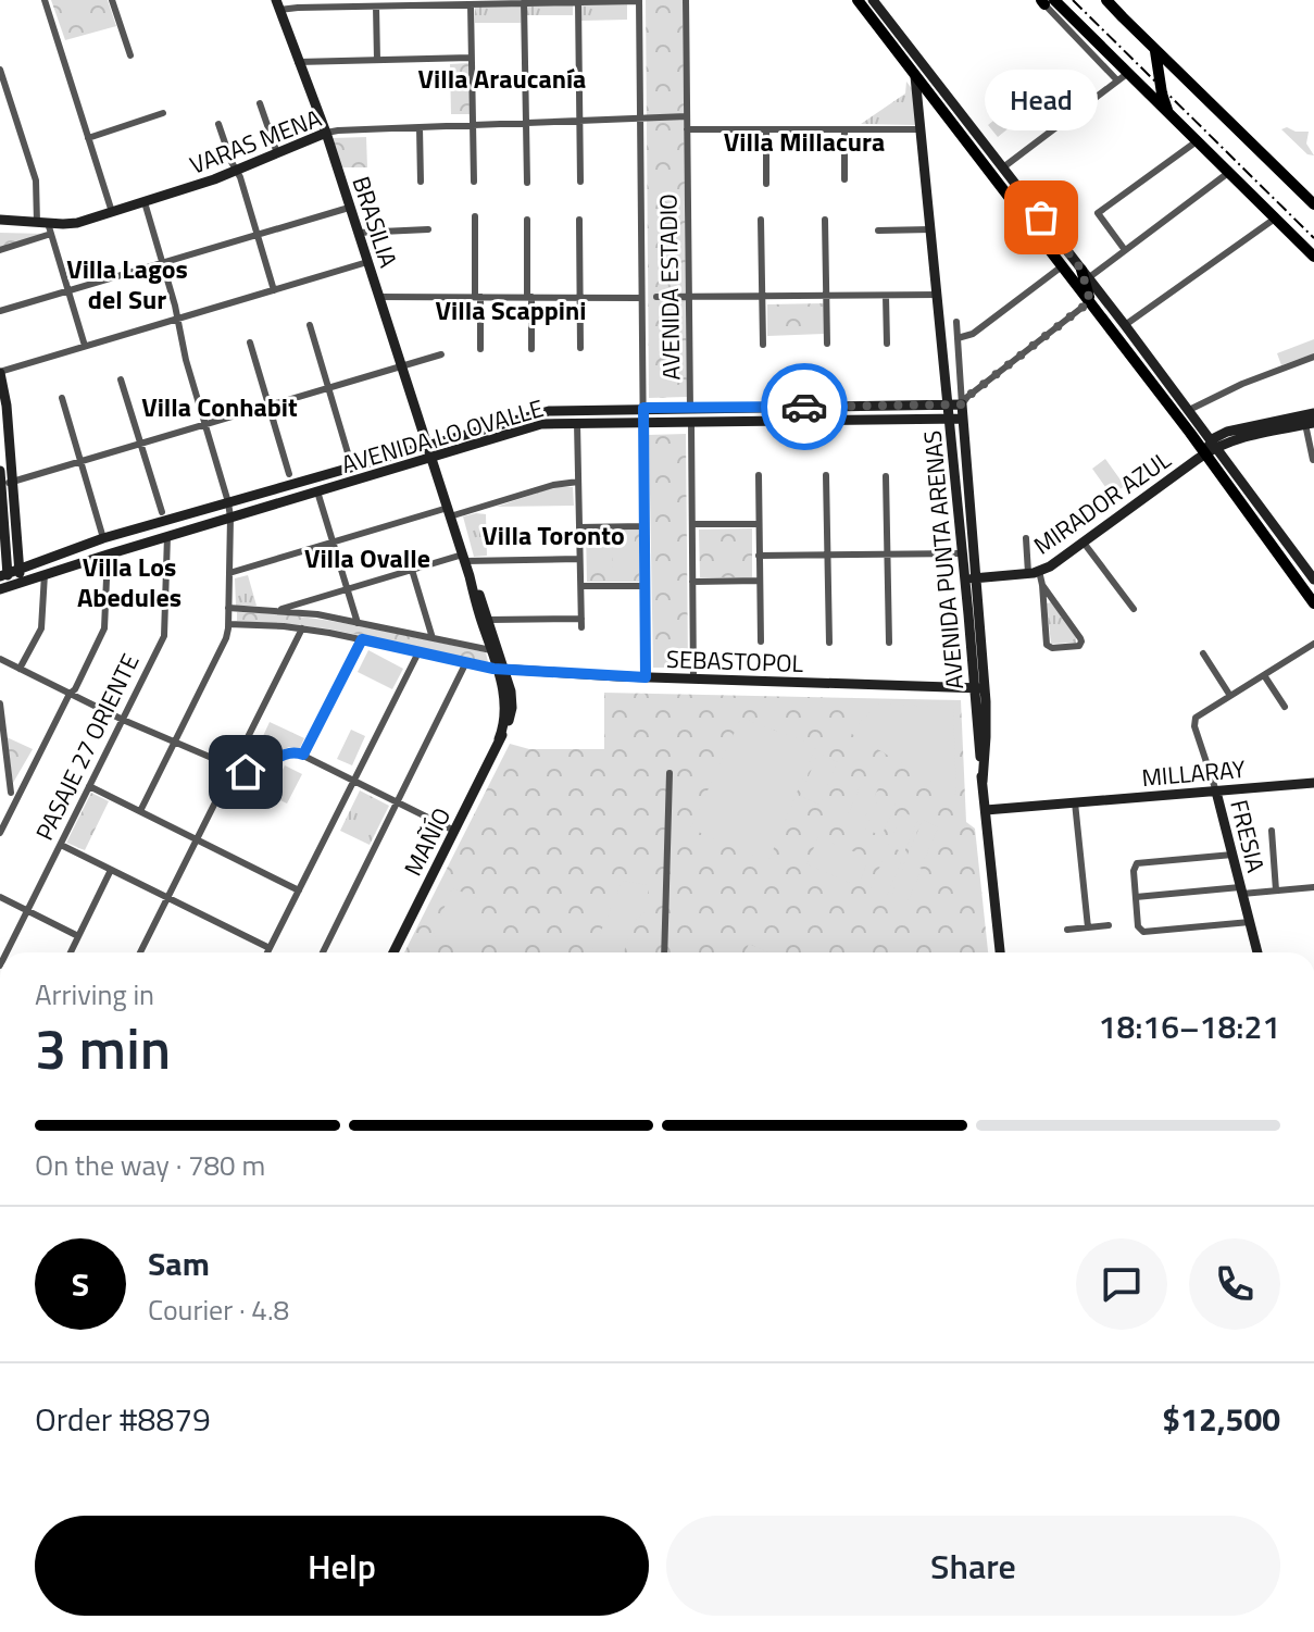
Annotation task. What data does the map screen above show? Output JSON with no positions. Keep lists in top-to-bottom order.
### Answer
{
  "streets": {
    "main road": [
      "VARAS MENA",
      "BRASILIA",
      "AVENIDA LO OVALLE",
      "MIRADOR AZUL",
      "AVENIDA PUNTA ARENAS",
      "SEBASTOPOL",
      "MILLARAY",
      "FRESIA",
      "MAÑÍO"
    ],
    "street": ["AVENIDA ESTADIO", "PASAJE 27 ORIENTE"]
  },
  "crossings": [
    ["VARAS MENA", "BRASILIA"],
    ["VARAS MENA", "AVENIDA ESTADIO"],
    ["BRASILIA", "AVENIDA LO OVALLE"],
    ["BRASILIA", "MAÑÍO"],
    ["AVENIDA ESTADIO", "AVENIDA LO OVALLE"],
    ["AVENIDA ESTADIO", "SEBASTOPOL"],
    ["AVENIDA LO OVALLE", "AVENIDA PUNTA ARENAS"],
    ["AVENIDA LO OVALLE", "PASAJE 27 ORIENTE"],
    ["AVENIDA LO OVALLE", "MAÑÍO"],
    ["MIRADOR AZUL", "AVENIDA PUNTA ARENAS"],
    ["AVENIDA PUNTA ARENAS", "SEBASTOPOL"],
    ["AVENIDA PUNTA ARENAS", "MILLARAY"],
    ["SEBASTOPOL", "MAÑÍO"],
    ["MILLARAY", "FRESIA"]
  ],
  "districts": [
    "Villa Araucanía",
    "Villa Millacura",
    "Villa Lagos del Sur",
    "Villa Scappini",
    "Villa Conhabit",
    "Villa Toronto",
    "Villa Ovalle",
    "Villa Los Abedules"
  ],
  "places": ["Head"],
  "page": {
    "bubble": "Head",
    "heading": ["3 min", "Arriving in", "18:16–18:21"],
    "panel": [
      "Sam",
      "Courier · 4.8",
      "Order #8879",
      "$12,500"
    ],
    "bar": "On the way · 780 m",
    "round": "S",
    "buttons": ["Help", "Share"]
  }
}
